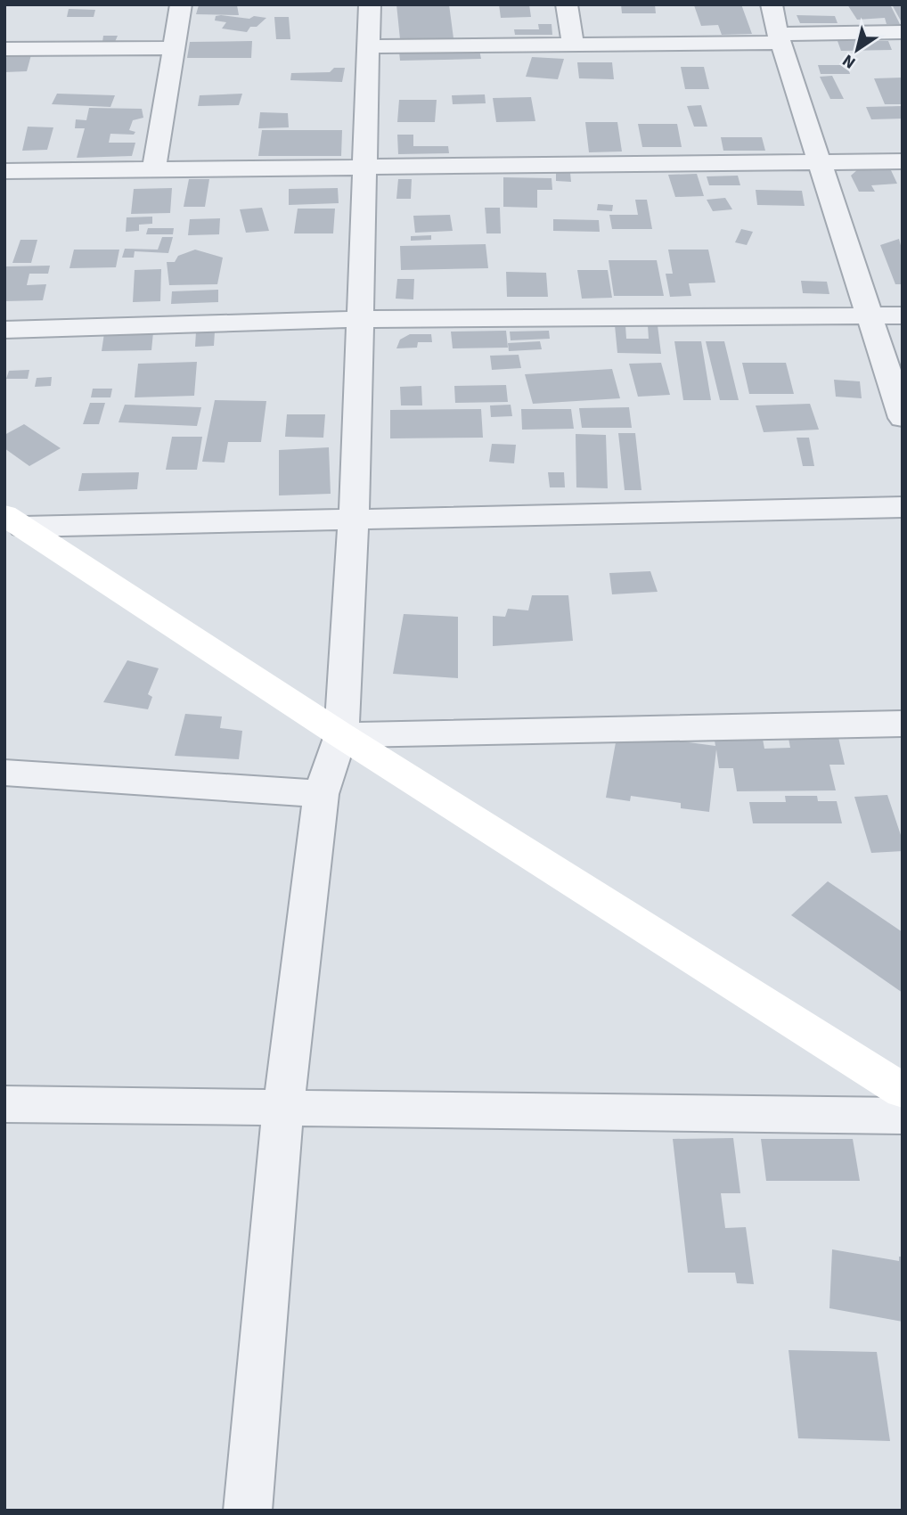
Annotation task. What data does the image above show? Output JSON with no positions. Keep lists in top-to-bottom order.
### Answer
{
  "north": "bottom left"
}
